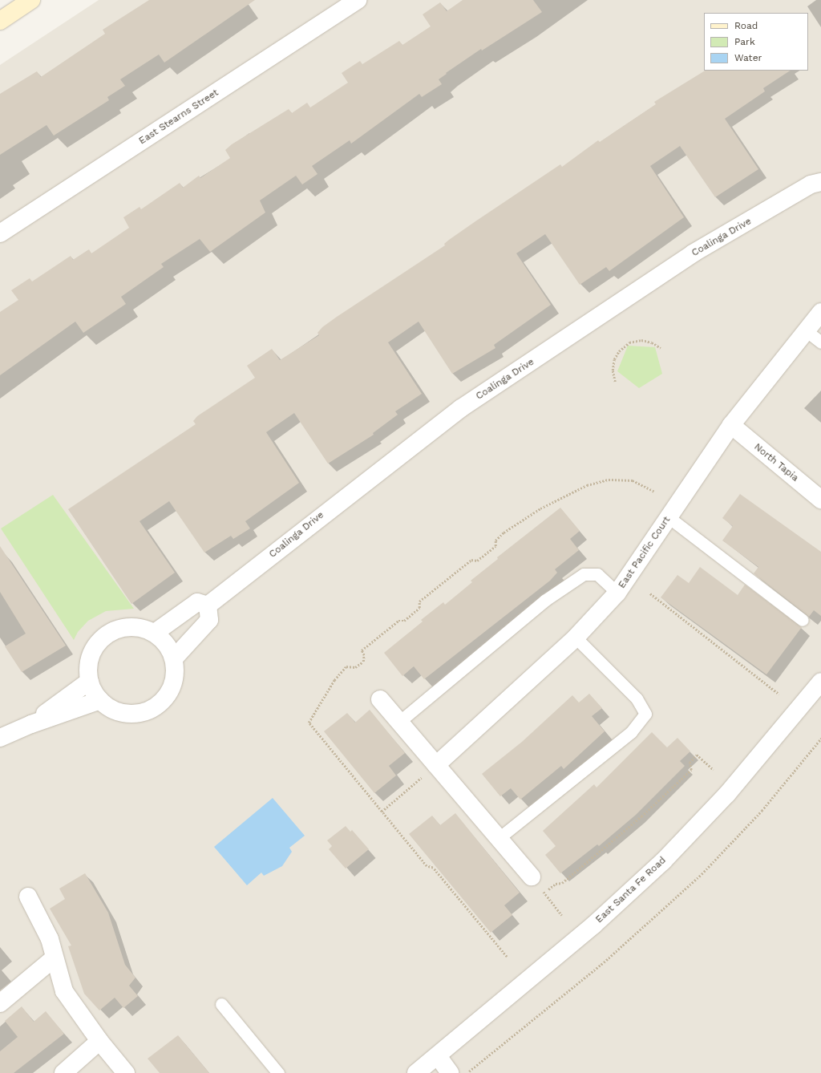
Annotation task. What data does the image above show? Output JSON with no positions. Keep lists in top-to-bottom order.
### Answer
{
  "streets": {
    "street": [
      "East Stearns Street",
      "Coalinga Drive",
      "North Tapia",
      "East Pacific Court",
      "East Santa Fe Road"
    ]
  },
  "crossings": [
    ["North Tapia", "East Pacific Court"]
  ],
  "legend": ["Road", "Park", "Water"]
}
